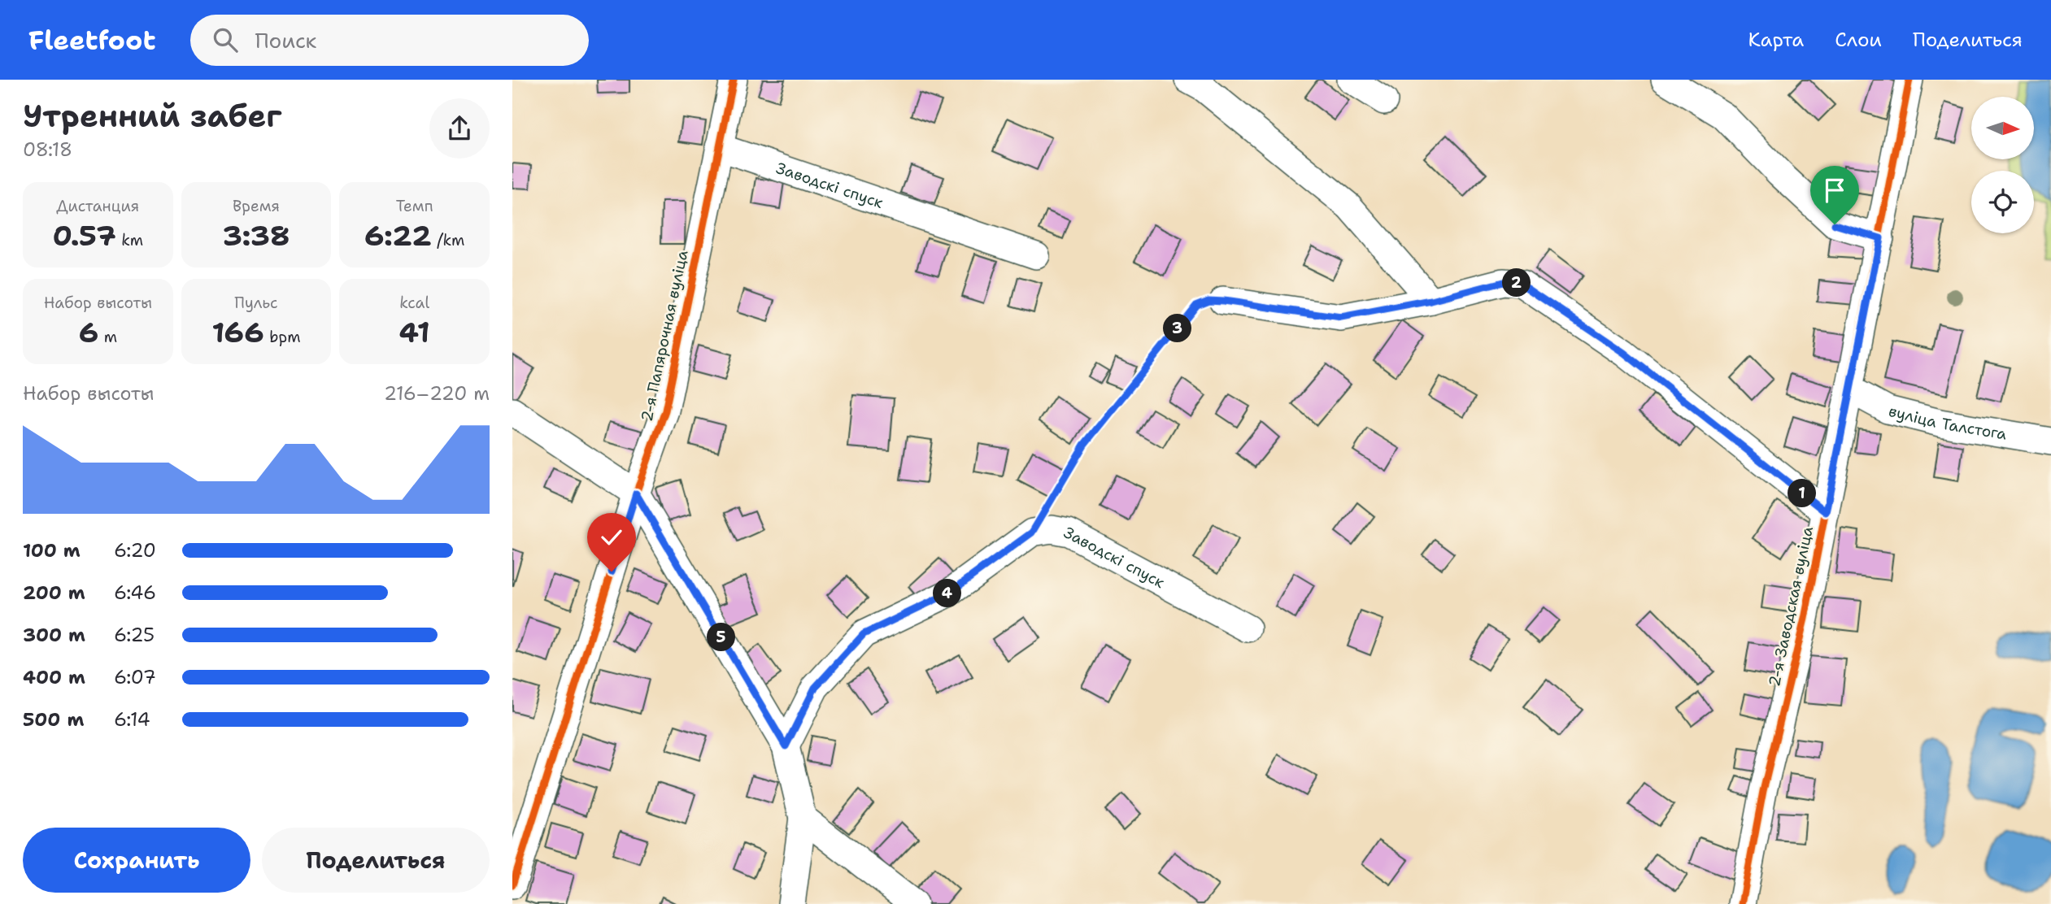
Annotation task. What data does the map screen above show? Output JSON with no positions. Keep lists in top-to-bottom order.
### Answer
{
  "streets": {
    "street": [
      "Заводскі спуск",
      "2-я Папярочная вуліца",
      "вуліца Талстога",
      "2-я Заводская вуліца"
    ]
  },
  "crossings": [
    ["Заводскі спуск", "2-я Папярочная вуліца"],
    ["вуліца Талстога", "2-я Заводская вуліца"]
  ],
  "north": "right",
  "page": {
    "header": "Fleetfoot",
    "search": "Поиск",
    "nav": ["Карта", "Слои", "Поделиться"],
    "heading": ["Утренний забег", "08:18"],
    "stats": [
      ["Дистанция", "0.57 km"],
      ["Время", "3:38"],
      ["Темп", "6:22 /km"],
      ["Набор высоты", "6 m"],
      ["Пульс", "166 bpm"],
      ["kcal", "41"]
    ],
    "pins": [
      "2",
      "3",
      "1",
      "4",
      "5"
    ],
    "chart": ["Набор высоты", "216–220 m"],
    "list": [
      {
        "name": "100 m",
        "note": "6:20"
      },
      {
        "name": "200 m",
        "note": "6:46"
      },
      {
        "name": "300 m",
        "note": "6:25"
      },
      {
        "name": "400 m",
        "note": "6:07"
      },
      {
        "name": "500 m",
        "note": "6:14"
      }
    ],
    "buttons": ["Сохранить", "Поделиться"]
  }
}
